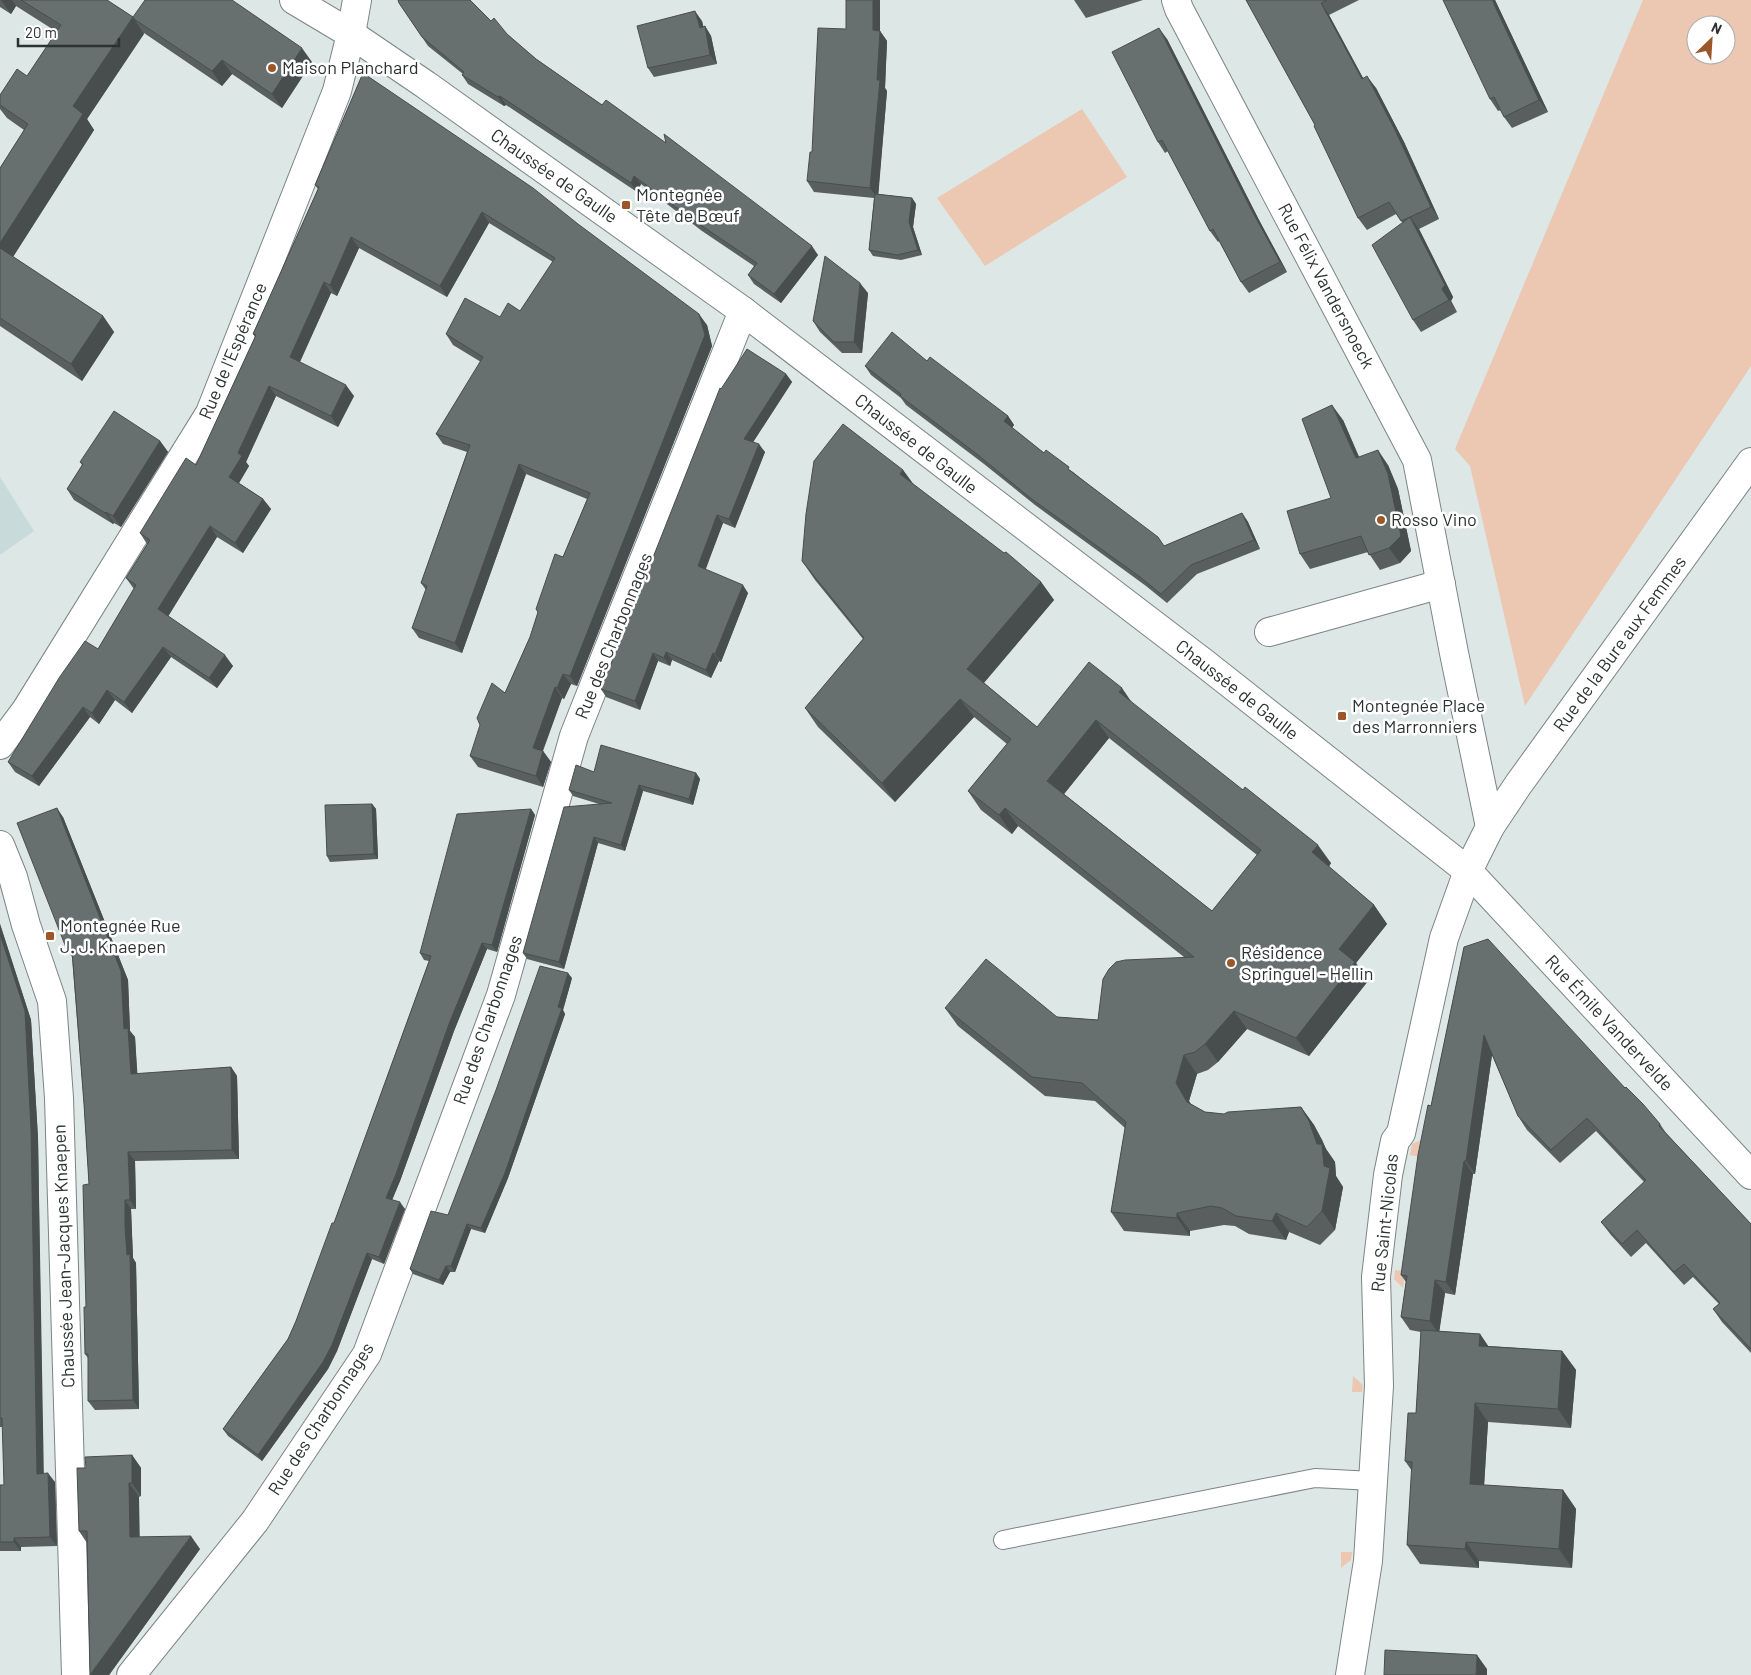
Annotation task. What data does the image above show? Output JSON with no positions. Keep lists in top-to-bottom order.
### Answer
{
  "streets": {
    "street": [
      "Chaussée de Gaulle",
      "Rue Félix Vandersnoeck",
      "Rue de l'Espérance",
      "Rue des Charbonnages",
      "Rue de la Bure aux Femmes",
      "Rue Émile Vandervelde",
      "Rue Saint-Nicolas",
      "Chaussée Jean-Jacques Knaepen"
    ]
  },
  "crossings": [
    ["Chaussée de Gaulle", "Rue de l'Espérance"],
    ["Chaussée de Gaulle", "Rue des Charbonnages"],
    ["Chaussée de Gaulle", "Rue de la Bure aux Femmes"],
    ["Chaussée de Gaulle", "Rue Émile Vandervelde"],
    ["Chaussée de Gaulle", "Rue Saint-Nicolas"],
    ["Rue Félix Vandersnoeck", "Rue de la Bure aux Femmes"],
    ["Rue de la Bure aux Femmes", "Rue Émile Vandervelde"],
    ["Rue de la Bure aux Femmes", "Rue Saint-Nicolas"],
    ["Rue Émile Vandervelde", "Rue Saint-Nicolas"]
  ],
  "places": {
    "other": ["Maison Planchard", "Rosso Vino", "Résidence Springuel - Hellin"],
    "transit": ["Montegnée Tête de Bœuf", "Montegnée Place des Marronniers", "Montegnée Rue J. J. Knaepen"]
  },
  "scale_bar": "20 m",
  "north": "top right"
}
